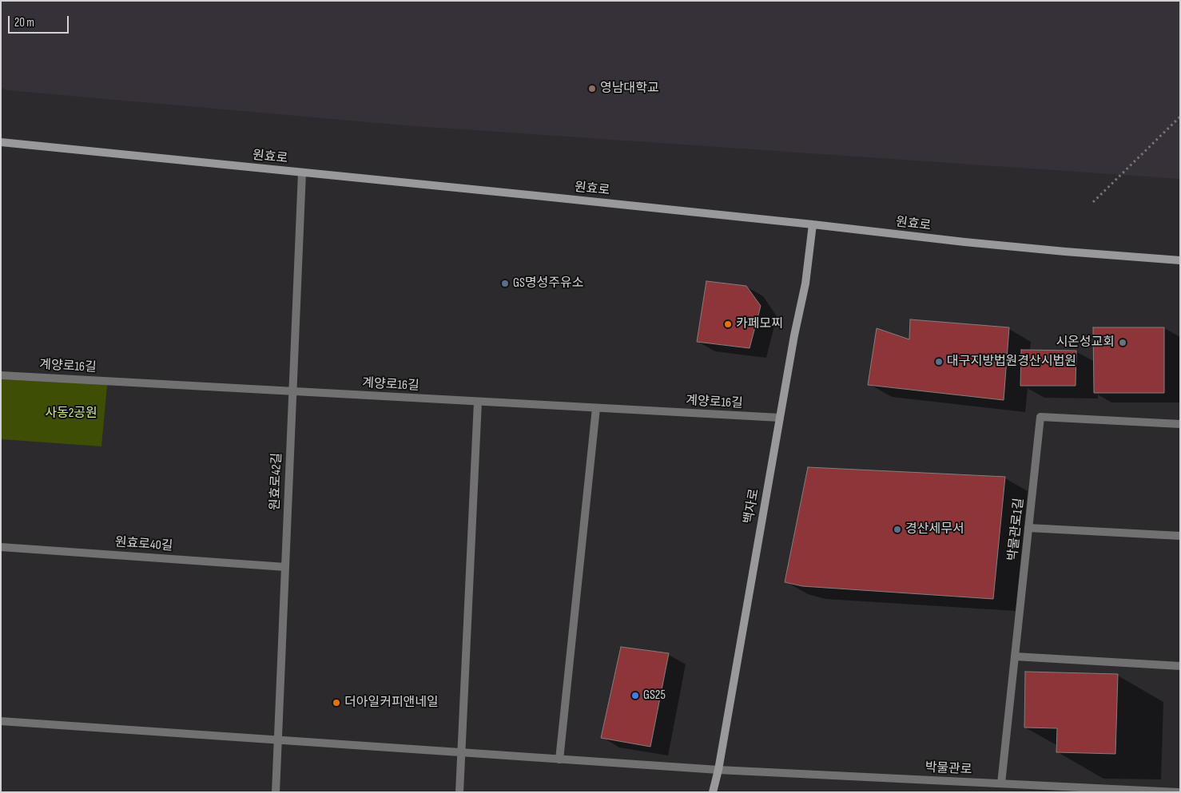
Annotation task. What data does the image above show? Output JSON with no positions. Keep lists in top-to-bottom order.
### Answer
{
  "streets": {
    "main road": ["원효로", "백자로"],
    "street": [
      "계양로16길",
      "원효로42길",
      "박물관로1길",
      "원효로40길",
      "박물관로"
    ]
  },
  "crossings": [
    ["원효로", "원효로42길"],
    ["원효로", "백자로"],
    ["계양로16길", "원효로42길"],
    ["계양로16길", "백자로"],
    ["원효로42길", "원효로40길"],
    ["원효로42길", "박물관로"],
    ["백자로", "박물관로"],
    ["박물관로1길", "박물관로"]
  ],
  "parks": ["사동2공원"],
  "places": [
    "영남대학교",
    "GS명성주유소",
    "카페모찌",
    "시온성교회",
    "대구지방법원경산시법원",
    "경산세무서",
    "GS25",
    "더아일커피앤네일"
  ],
  "scale_bar": "20 m"
}
